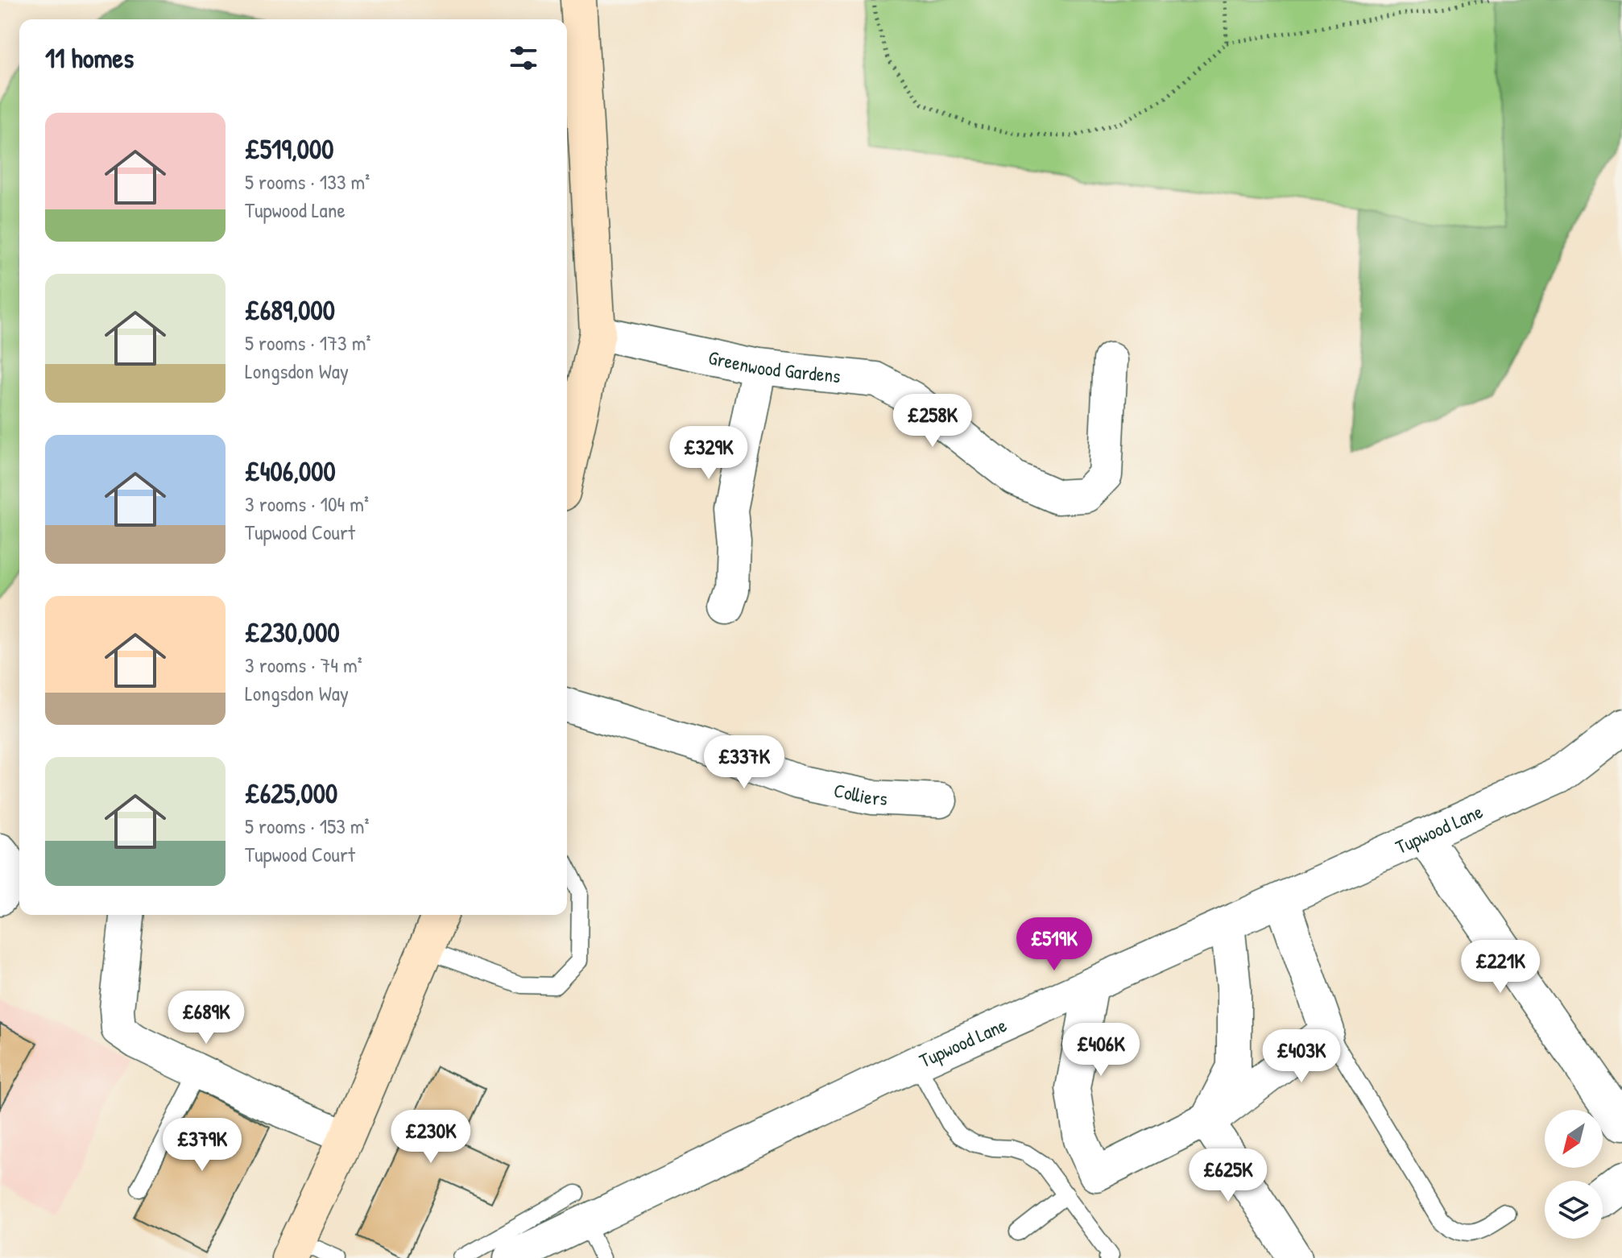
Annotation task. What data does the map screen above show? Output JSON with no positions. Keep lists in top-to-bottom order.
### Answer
{
  "streets": {
    "street": ["Greenwood Gardens", "Colliers", "Tupwood Lane"]
  },
  "north": "bottom left",
  "page": {
    "heading": "11 homes",
    "list": [
      {
        "name": "£519,000",
        "note": "5 rooms · 133 m² · Tupwood Lane"
      },
      {
        "name": "£689,000",
        "note": "5 rooms · 173 m² · Longsdon Way"
      },
      {
        "name": "£406,000",
        "note": "3 rooms · 104 m² · Tupwood Court"
      },
      {
        "name": "£230,000",
        "note": "3 rooms · 74 m² · Longsdon Way"
      },
      {
        "name": "£625,000",
        "note": "5 rooms · 153 m² · Tupwood Court"
      }
    ],
    "price": [
      "£258K",
      "£329K",
      "£337K",
      "£519K",
      "£221K",
      "£689K",
      "£406K",
      "£403K",
      "£230K",
      "£379K",
      "£625K"
    ]
  }
}
